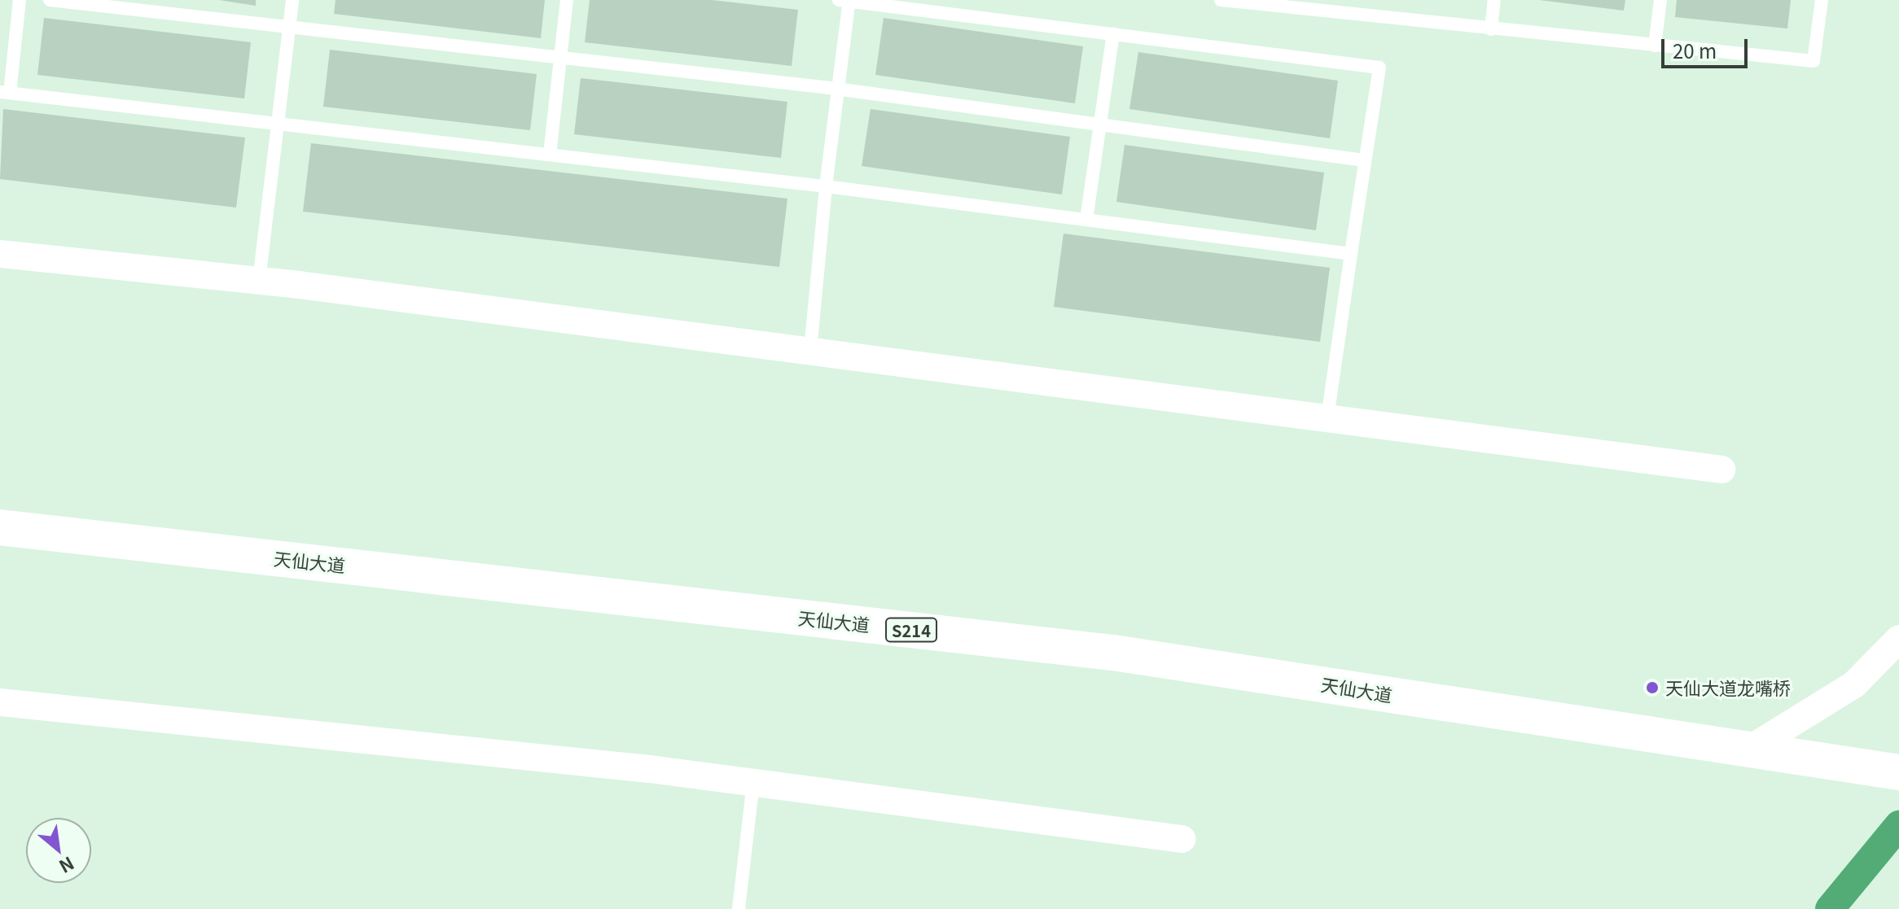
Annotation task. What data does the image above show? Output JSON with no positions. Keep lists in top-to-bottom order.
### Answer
{
  "streets": {
    "main road": ["天仙大道", "S214"]
  },
  "places": ["天仙大道龙嘴桥"],
  "scale_bar": "20 m",
  "north": "bottom right"
}
